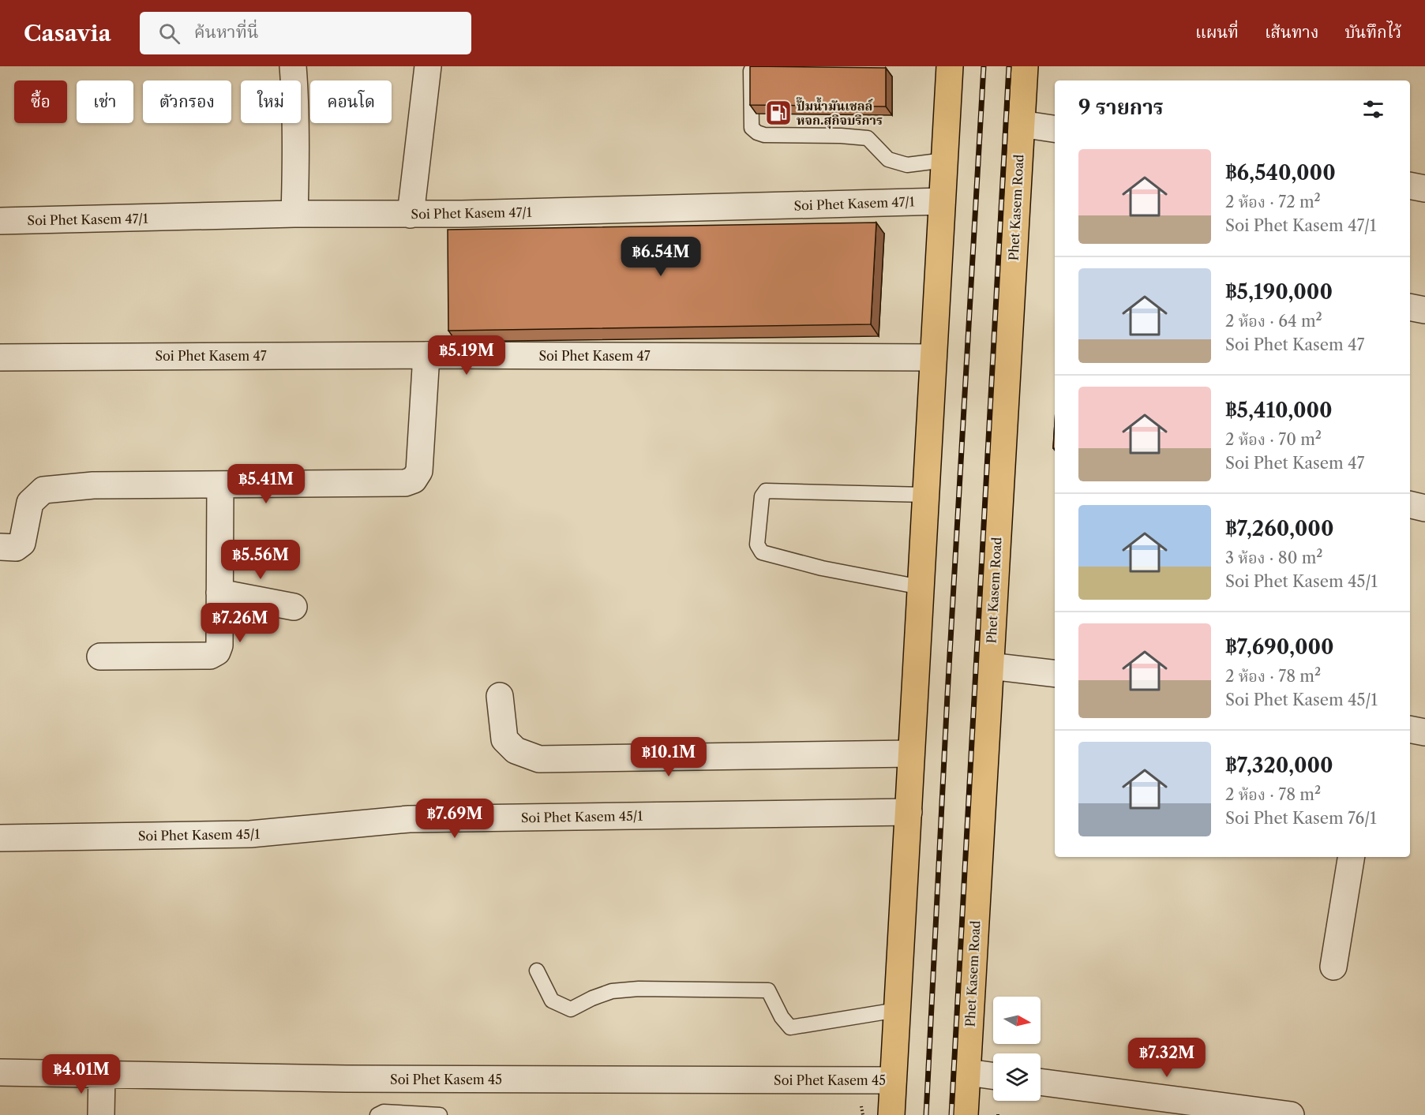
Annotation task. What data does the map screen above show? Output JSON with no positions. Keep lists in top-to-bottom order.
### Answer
{
  "streets": {
    "main road": ["Phet Kasem Road"],
    "street": [
      "Soi Phet Kasem 47/1",
      "Soi Phet Kasem 47",
      "Soi Phet Kasem 45/1",
      "Soi Phet Kasem 45"
    ]
  },
  "places": {
    "fuel station": ["ปั๊มน้ำมันเชลล์ หจก.สุกิจบริการ"]
  },
  "north": "right",
  "page": {
    "header": "Casavia",
    "search": "ค้นหาที่นี่",
    "nav": ["แผนที่", "เส้นทาง", "บันทึกไว้"],
    "chip": [
      "ซื้อ",
      "เช่า",
      "ตัวกรอง",
      "ใหม่",
      "คอนโด"
    ],
    "heading": "9 รายการ",
    "list": [
      {
        "name": "฿6,540,000",
        "note": "2 ห้อง · 72 m² · Soi Phet Kasem 47/1"
      },
      {
        "name": "฿5,190,000",
        "note": "2 ห้อง · 64 m² · Soi Phet Kasem 47"
      },
      {
        "name": "฿5,410,000",
        "note": "2 ห้อง · 70 m² · Soi Phet Kasem 47"
      },
      {
        "name": "฿7,260,000",
        "note": "3 ห้อง · 80 m² · Soi Phet Kasem 45/1"
      },
      {
        "name": "฿7,690,000",
        "note": "2 ห้อง · 78 m² · Soi Phet Kasem 45/1"
      },
      {
        "name": "฿7,320,000",
        "note": "2 ห้อง · 78 m² · Soi Phet Kasem 76/1"
      }
    ],
    "price": [
      "฿6.54M",
      "฿5.19M",
      "฿5.41M",
      "฿5.56M",
      "฿7.26M",
      "฿10.1M",
      "฿7.69M",
      "฿7.32M",
      "฿4.01M"
    ]
  }
}
